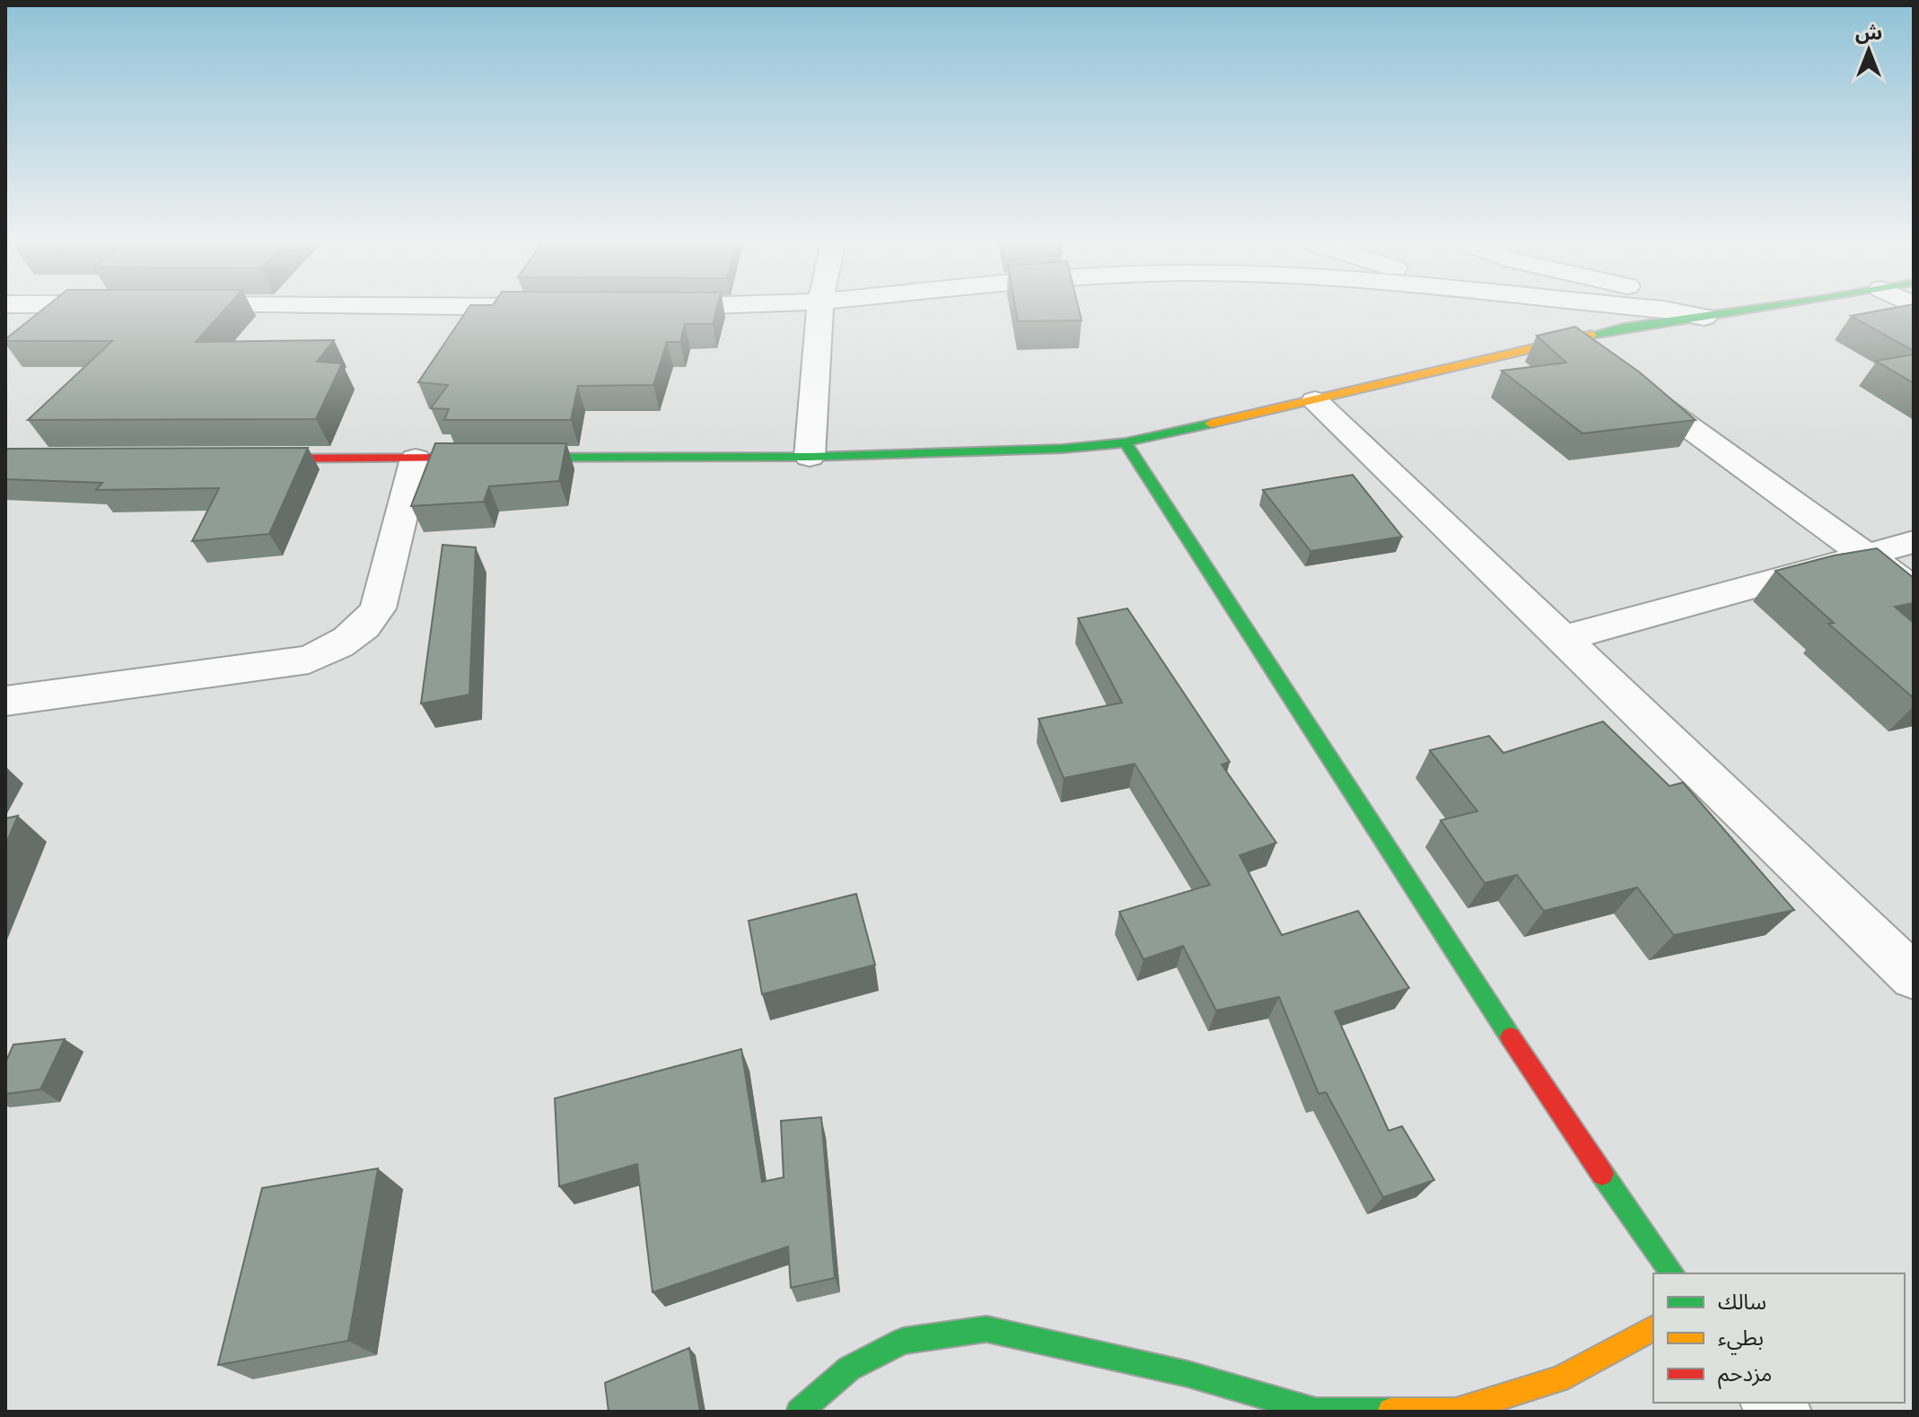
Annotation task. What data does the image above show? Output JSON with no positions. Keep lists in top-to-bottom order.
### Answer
{
  "legend": ["سالك", "بطيء", "مزدحم"],
  "north": "top"
}
